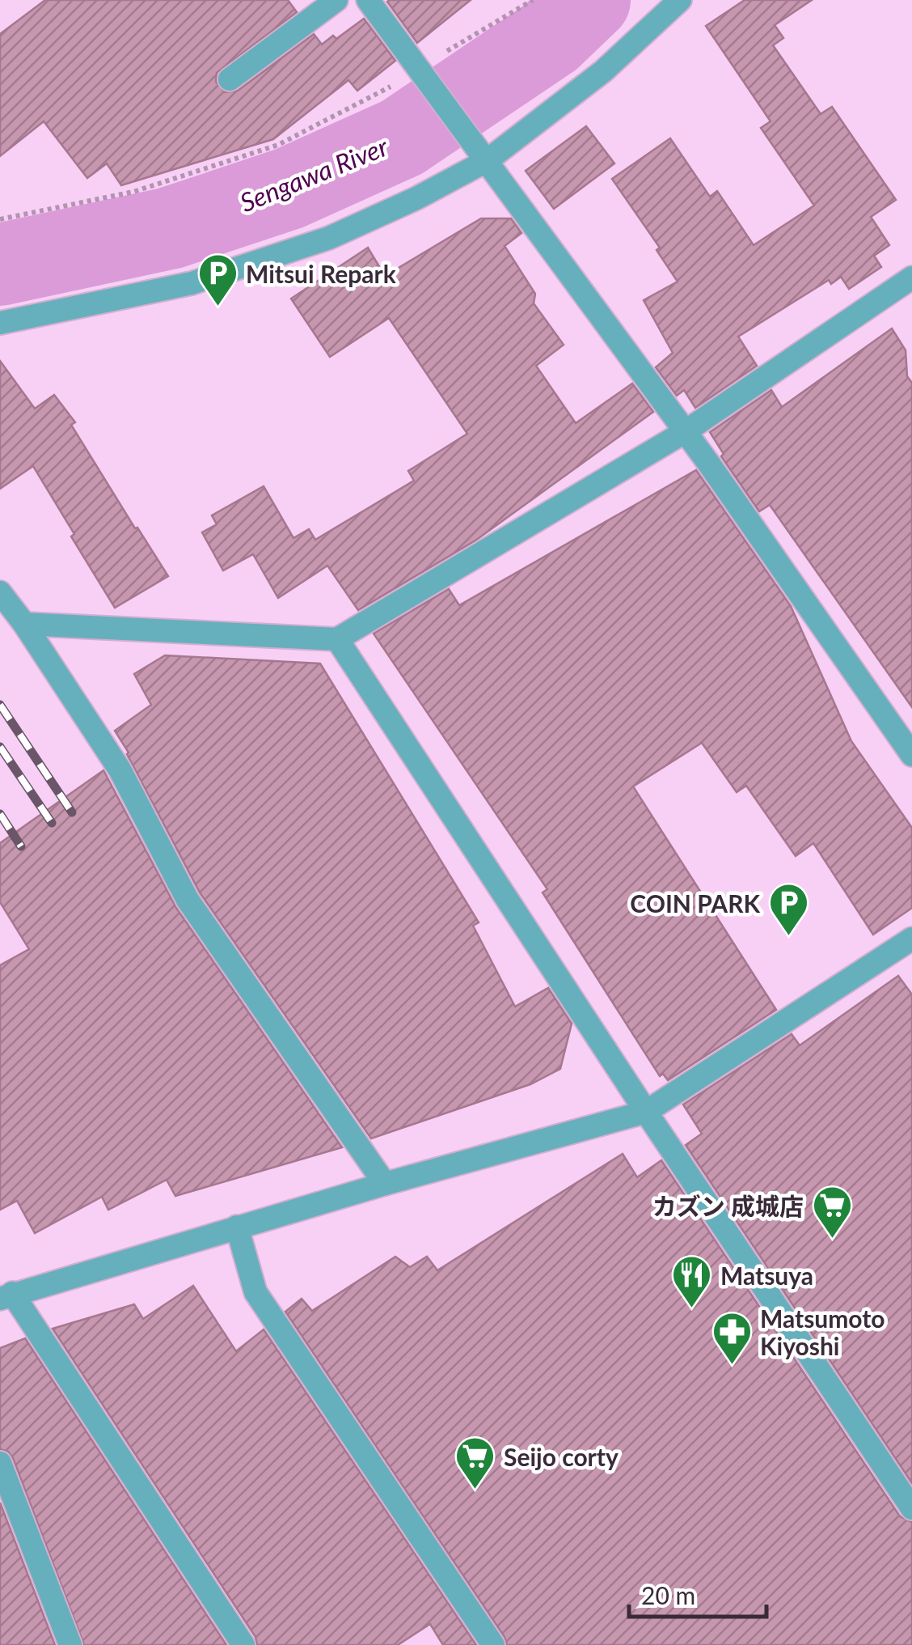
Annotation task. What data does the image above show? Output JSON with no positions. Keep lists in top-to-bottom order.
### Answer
{
  "water": ["Sengawa River"],
  "places": {
    "parking": ["Mitsui Repark", "COIN PARK"],
    "supermarket": ["カズン 成城店", "Seijo corty"],
    "restaurant": ["Matsuya"],
    "pharmacy": ["Matsumoto Kiyoshi"]
  },
  "scale_bar": "20 m"
}
